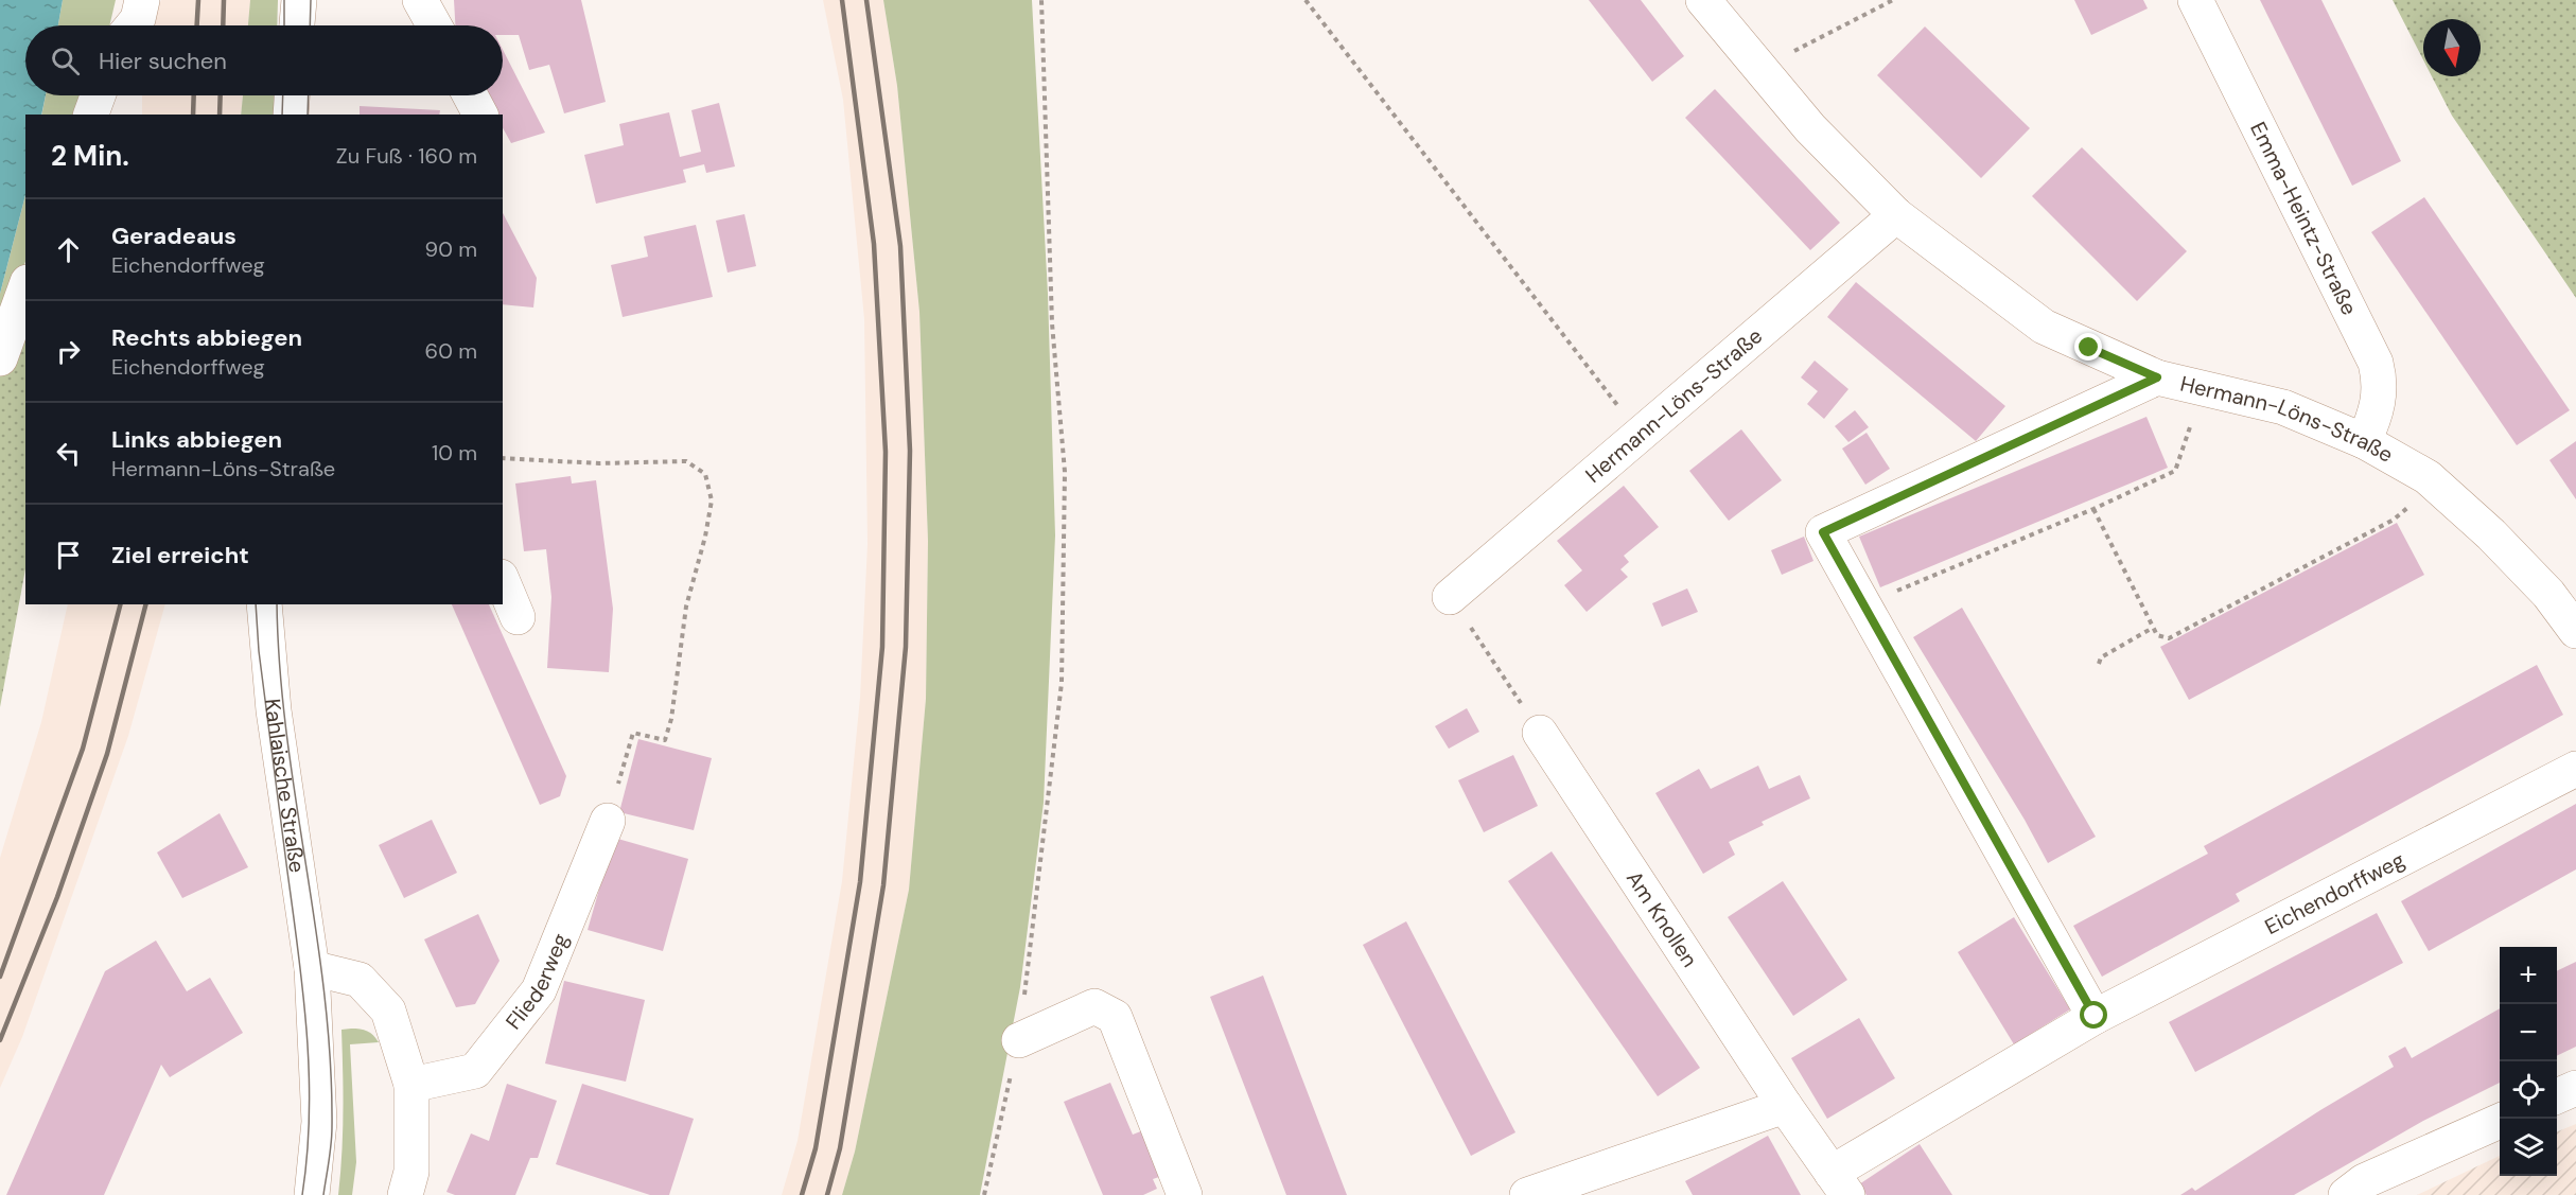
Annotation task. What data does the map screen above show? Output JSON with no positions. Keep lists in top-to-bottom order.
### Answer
{
  "streets": {
    "street": [
      "Emma-Heintz-Straße",
      "Hermann-Löns-Straße",
      "Kahlaische Straße",
      "Eichendorffweg",
      "Am Knollen",
      "Fliederweg"
    ]
  },
  "crossings": [
    ["Emma-Heintz-Straße", "Hermann-Löns-Straße"],
    ["Eichendorffweg", "Am Knollen"]
  ],
  "north": "bottom",
  "page": {
    "search": "Hier suchen",
    "heading": ["2 Min.", "Zu Fuß · 160 m"],
    "list": [
      ["Geradeaus", "Eichendorffweg", "90 m"],
      ["Rechts abbiegen", "Eichendorffweg", "60 m"],
      ["Links abbiegen", "Hermann-Löns-Straße", "10 m"],
      "Ziel erreicht"
    ],
    "map_buttons": ["+", "−"]
  }
}
